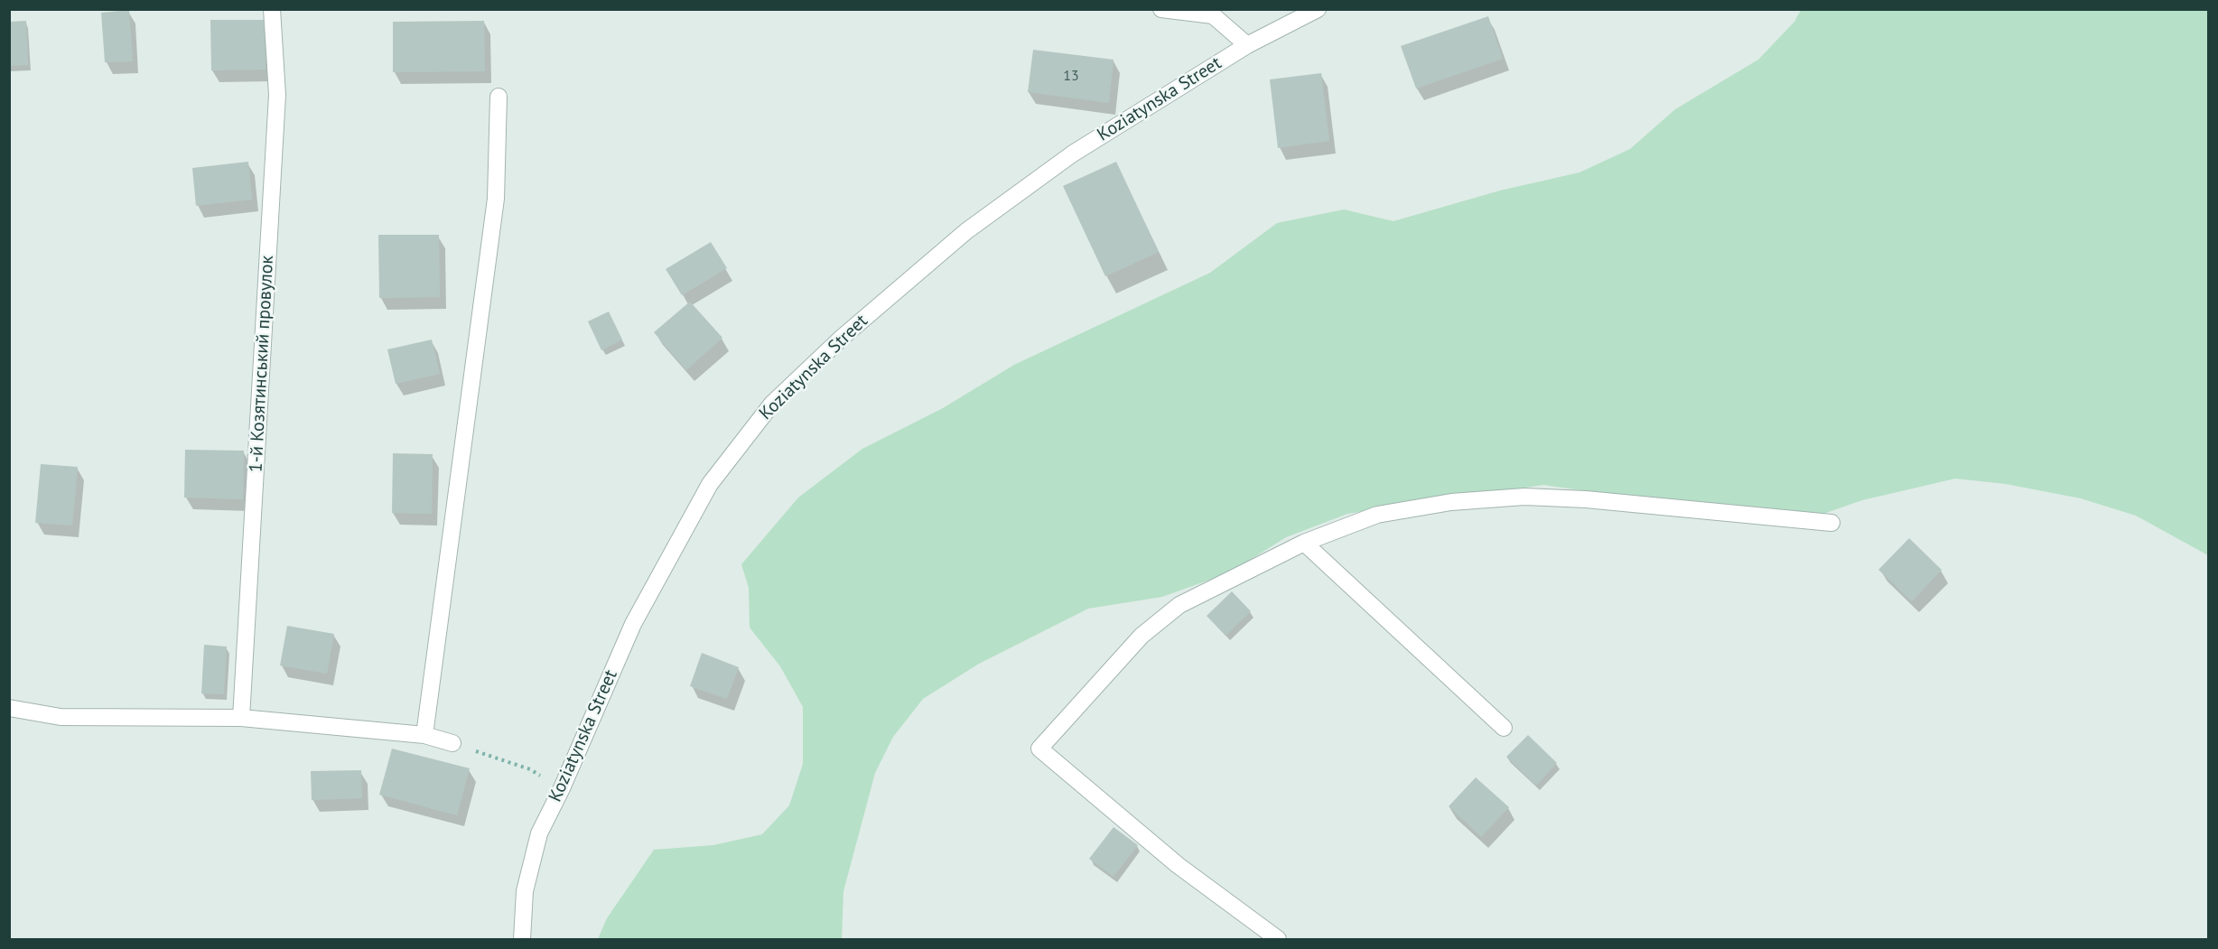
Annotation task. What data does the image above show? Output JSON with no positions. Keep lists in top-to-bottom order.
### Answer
{
  "streets": {
    "street": ["Koziatynska Street", "1-й Козятинський провулок"]
  },
  "house_numbers": ["13"]
}
